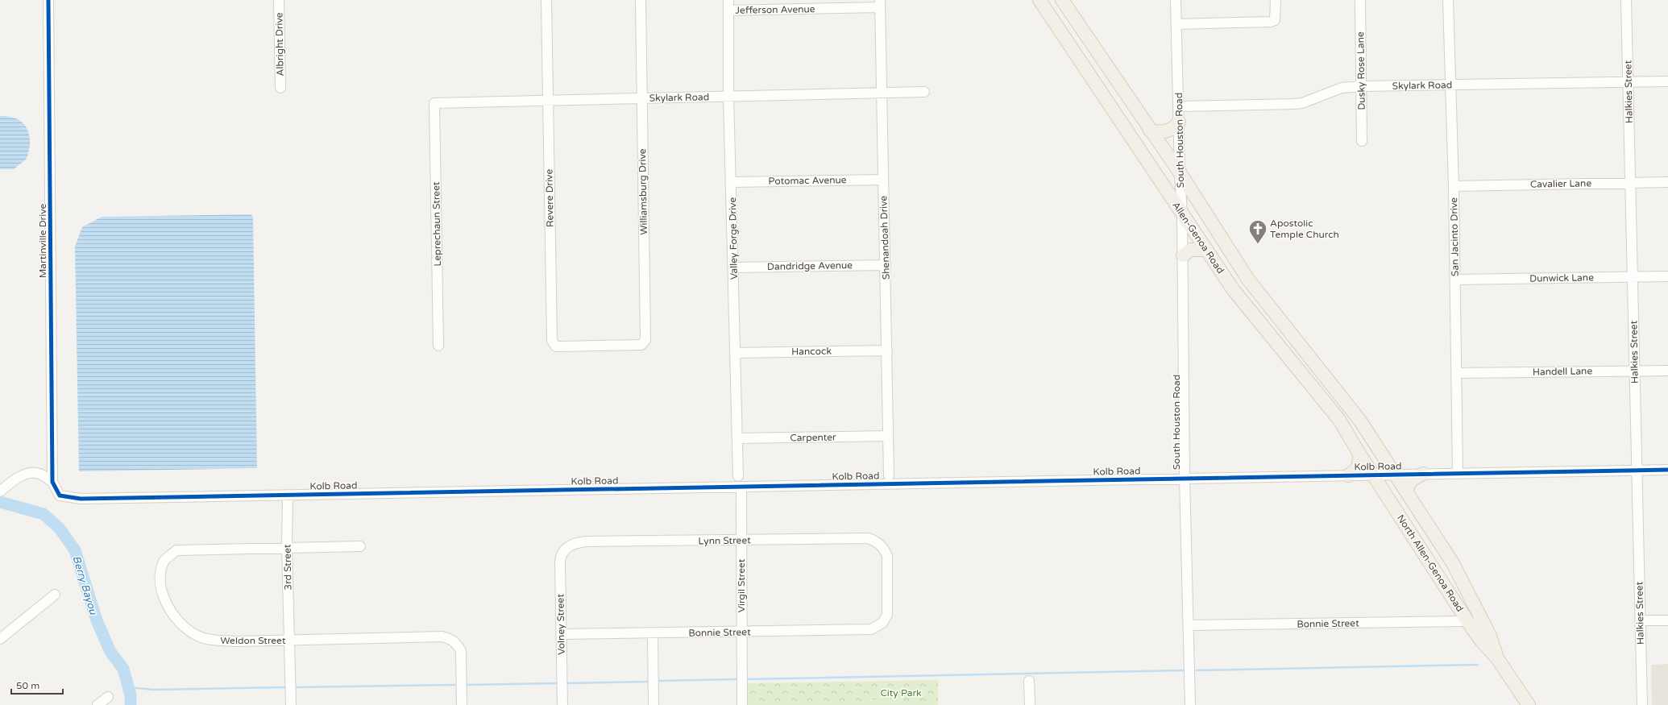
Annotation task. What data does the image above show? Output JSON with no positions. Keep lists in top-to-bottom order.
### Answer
{
  "streets": {
    "main road": ["Allen-Genoa Road", "North Allen-Genoa Road"],
    "street": [
      "Jefferson Avenue",
      "Albright Drive",
      "Dusky Rose Lane",
      "Skylark Road",
      "Halkies Street",
      "South Houston Road",
      "Potomac Avenue",
      "Cavalier Lane",
      "Williamsburg Drive",
      "Revere Drive",
      "Leprechaun Street",
      "San Jacinto Drive",
      "Shenandoah Drive",
      "Valley Forge Drive",
      "Martinville Drive",
      "Dandridge Avenue",
      "Dunwick Lane",
      "Hancock",
      "Handell Lane",
      "Carpenter",
      "Kolb Road",
      "Lynn Street",
      "3rd Street",
      "Virgil Street",
      "Bonnie Street",
      "Volney Street",
      "Weldon Street"
    ]
  },
  "crossings": [
    ["Jefferson Avenue", "Shenandoah Drive"],
    ["Jefferson Avenue", "Valley Forge Drive"],
    ["Dusky Rose Lane", "Skylark Road"],
    ["Skylark Road", "Halkies Street"],
    ["Skylark Road", "South Houston Road"],
    ["Skylark Road", "Williamsburg Drive"],
    ["Skylark Road", "Revere Drive"],
    ["Skylark Road", "Leprechaun Street"],
    ["Skylark Road", "San Jacinto Drive"],
    ["Skylark Road", "Shenandoah Drive"],
    ["Skylark Road", "Valley Forge Drive"],
    ["Halkies Street", "Cavalier Lane"],
    ["Halkies Street", "Dunwick Lane"],
    ["Halkies Street", "Handell Lane"],
    ["Halkies Street", "Kolb Road"],
    ["South Houston Road", "Allen-Genoa Road"],
    ["South Houston Road", "Kolb Road"],
    ["South Houston Road", "Bonnie Street"],
    ["Potomac Avenue", "Shenandoah Drive"],
    ["Potomac Avenue", "Valley Forge Drive"],
    ["Cavalier Lane", "San Jacinto Drive"],
    ["Williamsburg Drive", "Revere Drive"],
    ["San Jacinto Drive", "Dunwick Lane"],
    ["San Jacinto Drive", "Handell Lane"],
    ["San Jacinto Drive", "Kolb Road"],
    ["Shenandoah Drive", "Dandridge Avenue"],
    ["Shenandoah Drive", "Hancock"],
    ["Shenandoah Drive", "Carpenter"],
    ["Allen-Genoa Road", "Kolb Road"],
    ["Allen-Genoa Road", "North Allen-Genoa Road"],
    ["Valley Forge Drive", "Dandridge Avenue"],
    ["Valley Forge Drive", "Hancock"],
    ["Valley Forge Drive", "Carpenter"],
    ["Martinville Drive", "Kolb Road"],
    ["Kolb Road", "North Allen-Genoa Road"],
    ["Kolb Road", "3rd Street"],
    ["Kolb Road", "Virgil Street"],
    ["Lynn Street", "Virgil Street"],
    ["Lynn Street", "Bonnie Street"],
    ["Lynn Street", "Volney Street"],
    ["North Allen-Genoa Road", "Bonnie Street"],
    ["3rd Street", "Weldon Street"],
    ["Virgil Street", "Bonnie Street"],
    ["Bonnie Street", "Volney Street"]
  ],
  "water": ["Berry Bayou"],
  "parks": ["City Park"],
  "places": {
    "church": ["Apostolic Temple Church"]
  },
  "scale_bar": "50 m"
}
